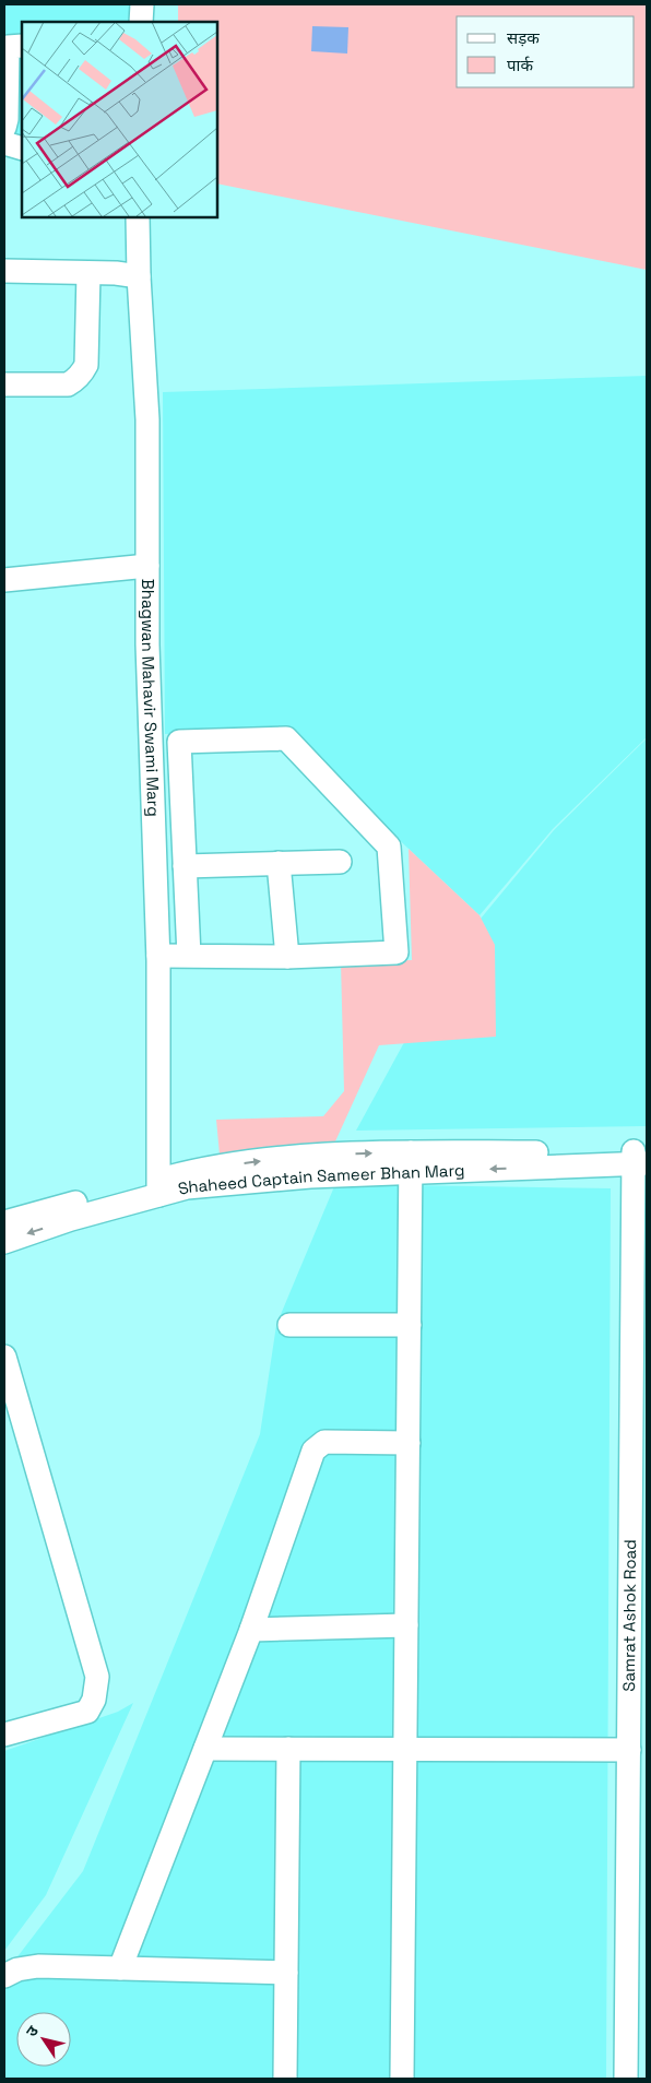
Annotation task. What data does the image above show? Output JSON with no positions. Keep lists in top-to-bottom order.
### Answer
{
  "streets": {
    "street": ["Bhagwan Mahavir Swami Marg", "Shaheed Captain Sameer Bhan Marg", "Samrat Ashok Road"]
  },
  "crossings": [
    ["Bhagwan Mahavir Swami Marg", "Shaheed Captain Sameer Bhan Marg"],
    ["Shaheed Captain Sameer Bhan Marg", "Samrat Ashok Road"]
  ],
  "legend": ["सड़क", "पार्क"],
  "north": "top left"
}
